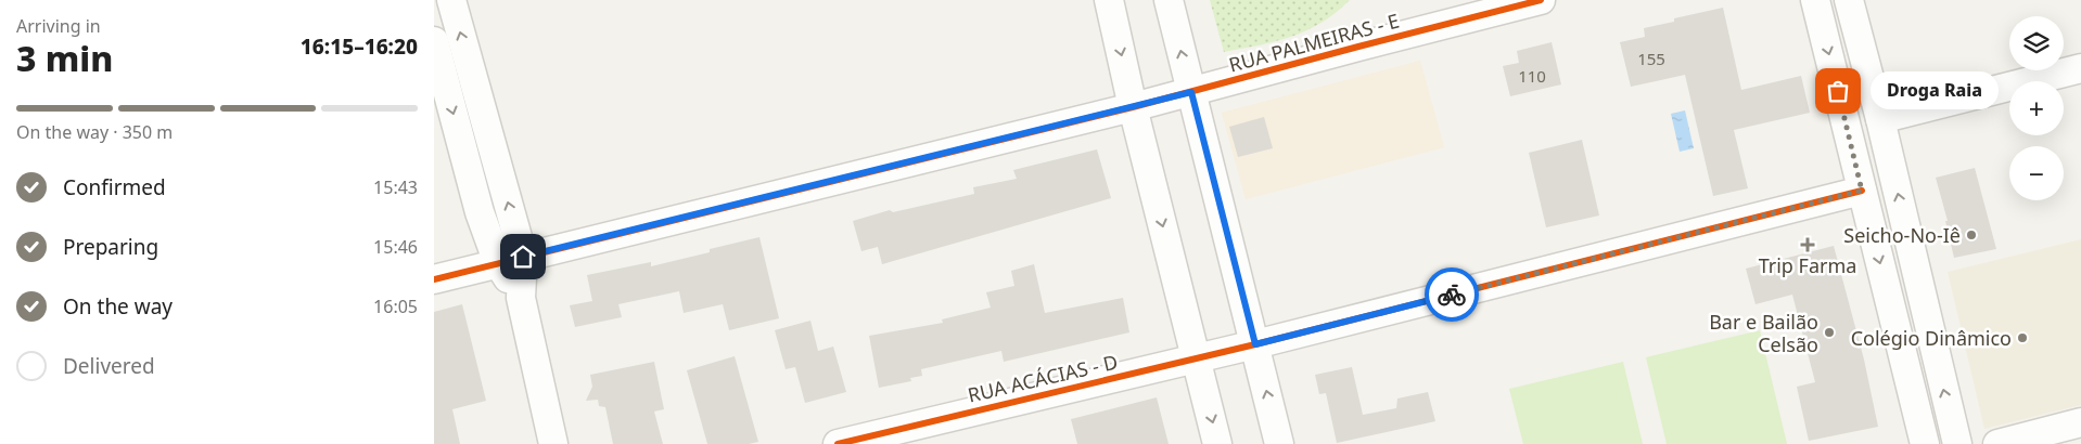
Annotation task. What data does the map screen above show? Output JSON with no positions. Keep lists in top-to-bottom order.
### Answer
{
  "streets": {
    "street": ["RUA PALMEIRAS - E", "RUA ACÁCIAS - D"]
  },
  "places": {
    "other": [
      "Droga Raia",
      "Seicho-No-Iê",
      "Bar e Bailão Celsão",
      "Colégio Dinâmico"
    ],
    "health": ["Trip Farma"]
  },
  "house_numbers": ["155", "110"],
  "page": {
    "heading": ["3 min", "Arriving in", "16:15–16:20"],
    "map_buttons": ["+", "−"],
    "bubble": "Droga Raia",
    "bar": "On the way · 350 m",
    "list": [
      ["Confirmed", "15:43"],
      ["Preparing", "15:46"],
      ["On the way", "16:05"],
      "Delivered"
    ]
  }
}
